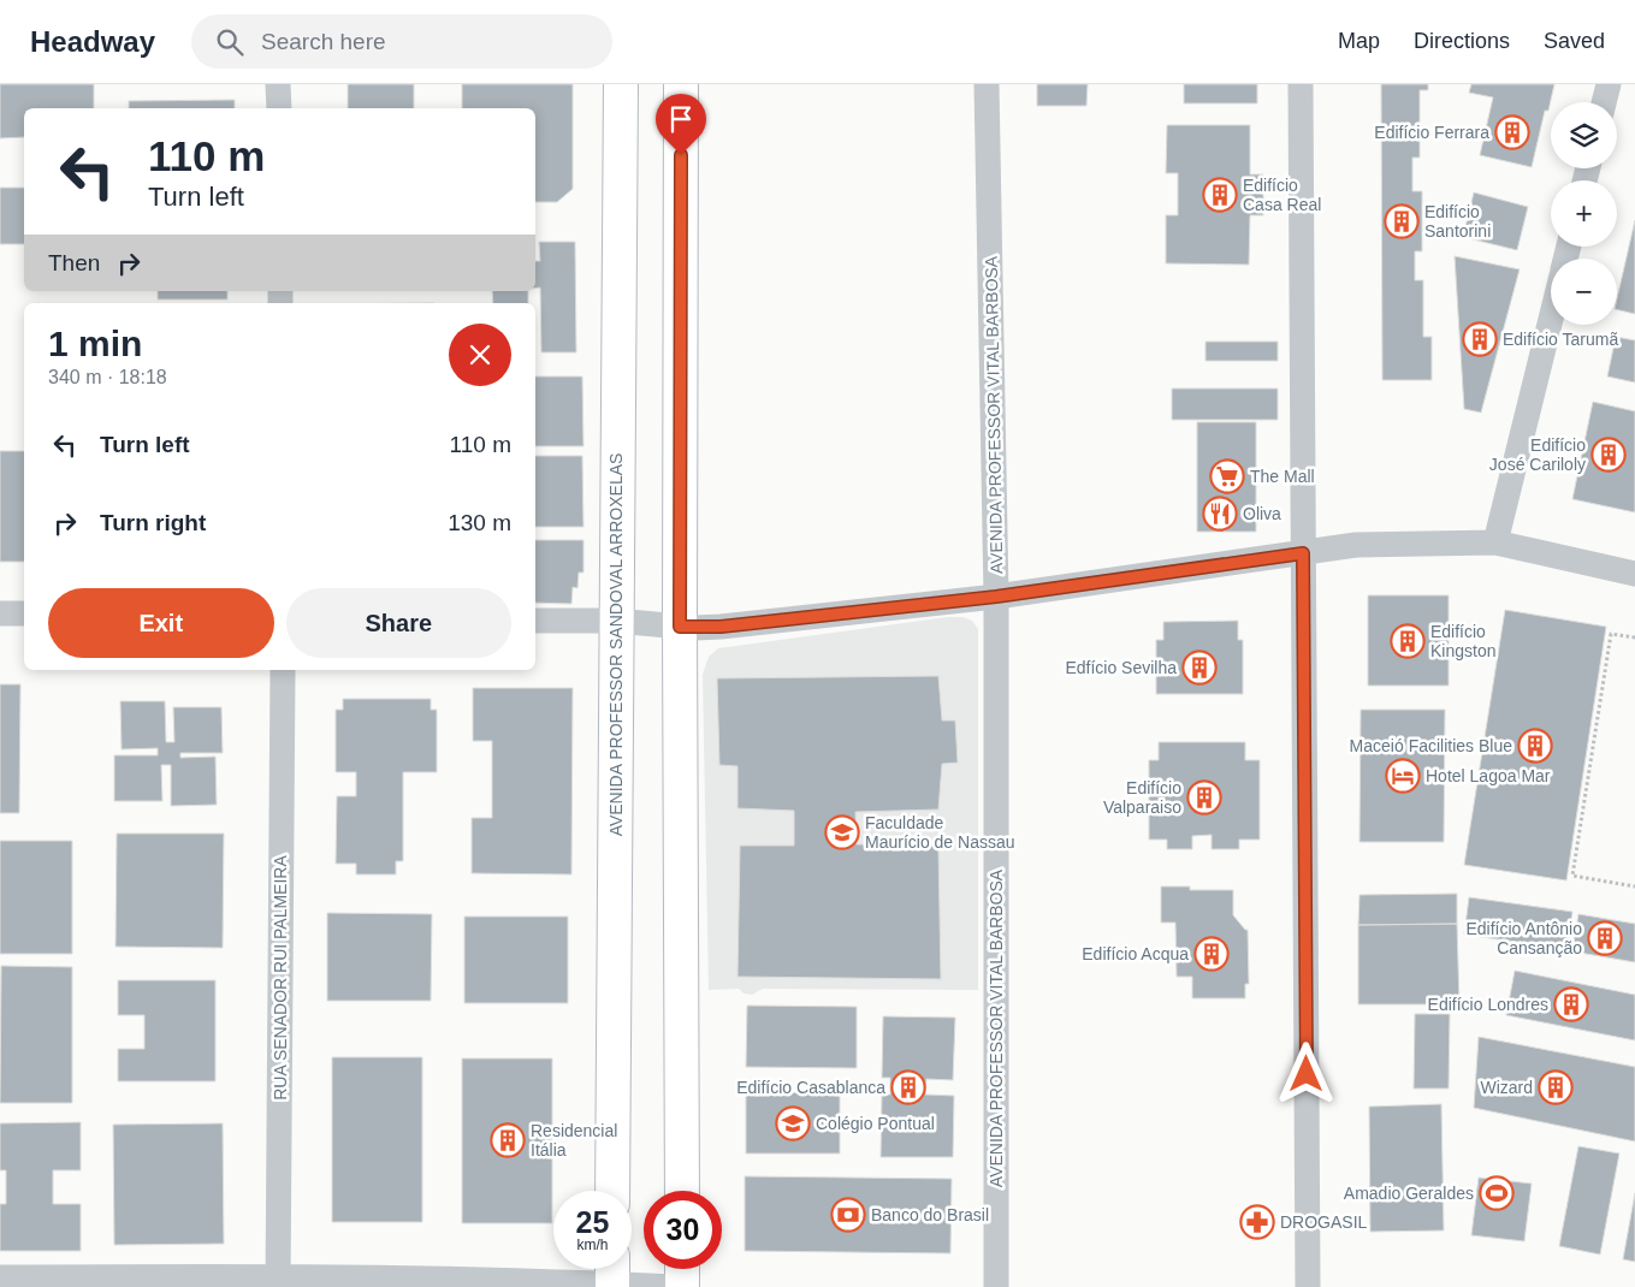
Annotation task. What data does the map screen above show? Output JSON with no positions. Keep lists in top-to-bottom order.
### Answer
{
  "streets": {
    "street": ["AVENIDA PROFESSOR VITAL BARBOSA", "AVENIDA PROFESSOR SANDOVAL ARROXELAS", "RUA SENADOR RUI PALMEIRA"]
  },
  "places": {
    "building": [
      "Edifício Ferrara",
      "Edifício Casa Real",
      "Edifício Santorini",
      "Edifício Tarumã",
      "Edifício José Cariloly",
      "Edifício Kingston",
      "Edfício Sevilha",
      "Maceió Facilities Blue",
      "Edifício Valparaiso",
      "Edifício Antônio Cansanção",
      "Edifício Acqua",
      "Edifício Londres",
      "Edifício Casablanca",
      "Wizard",
      "Residencial Itália"
    ],
    "supermarket": ["The Mall"],
    "restaurant": ["Oliva"],
    "hotel": ["Hotel Lagoa Mar"],
    "school or university": ["Faculdade Maurício de Nassau", "Colégio Pontual"],
    "sports": ["Amadio Geraldes"],
    "bank": ["Banco do Brasil"],
    "pharmacy": ["DROGASIL"]
  },
  "page": {
    "header": "Headway",
    "search": "Search here",
    "nav": ["Map", "Directions", "Saved"],
    "map_buttons": ["+", "−"],
    "turn": ["110 m", "Turn left"],
    "then": "Then",
    "heading": ["1 min", "340 m · 18:18"],
    "list": [
      {
        "name": "Turn left",
        "value": "110 m"
      },
      {
        "name": "Turn right",
        "value": "130 m"
      }
    ],
    "buttons": ["Exit", "Share"],
    "speed": "25 km/h",
    "limit": "30"
  }
}
